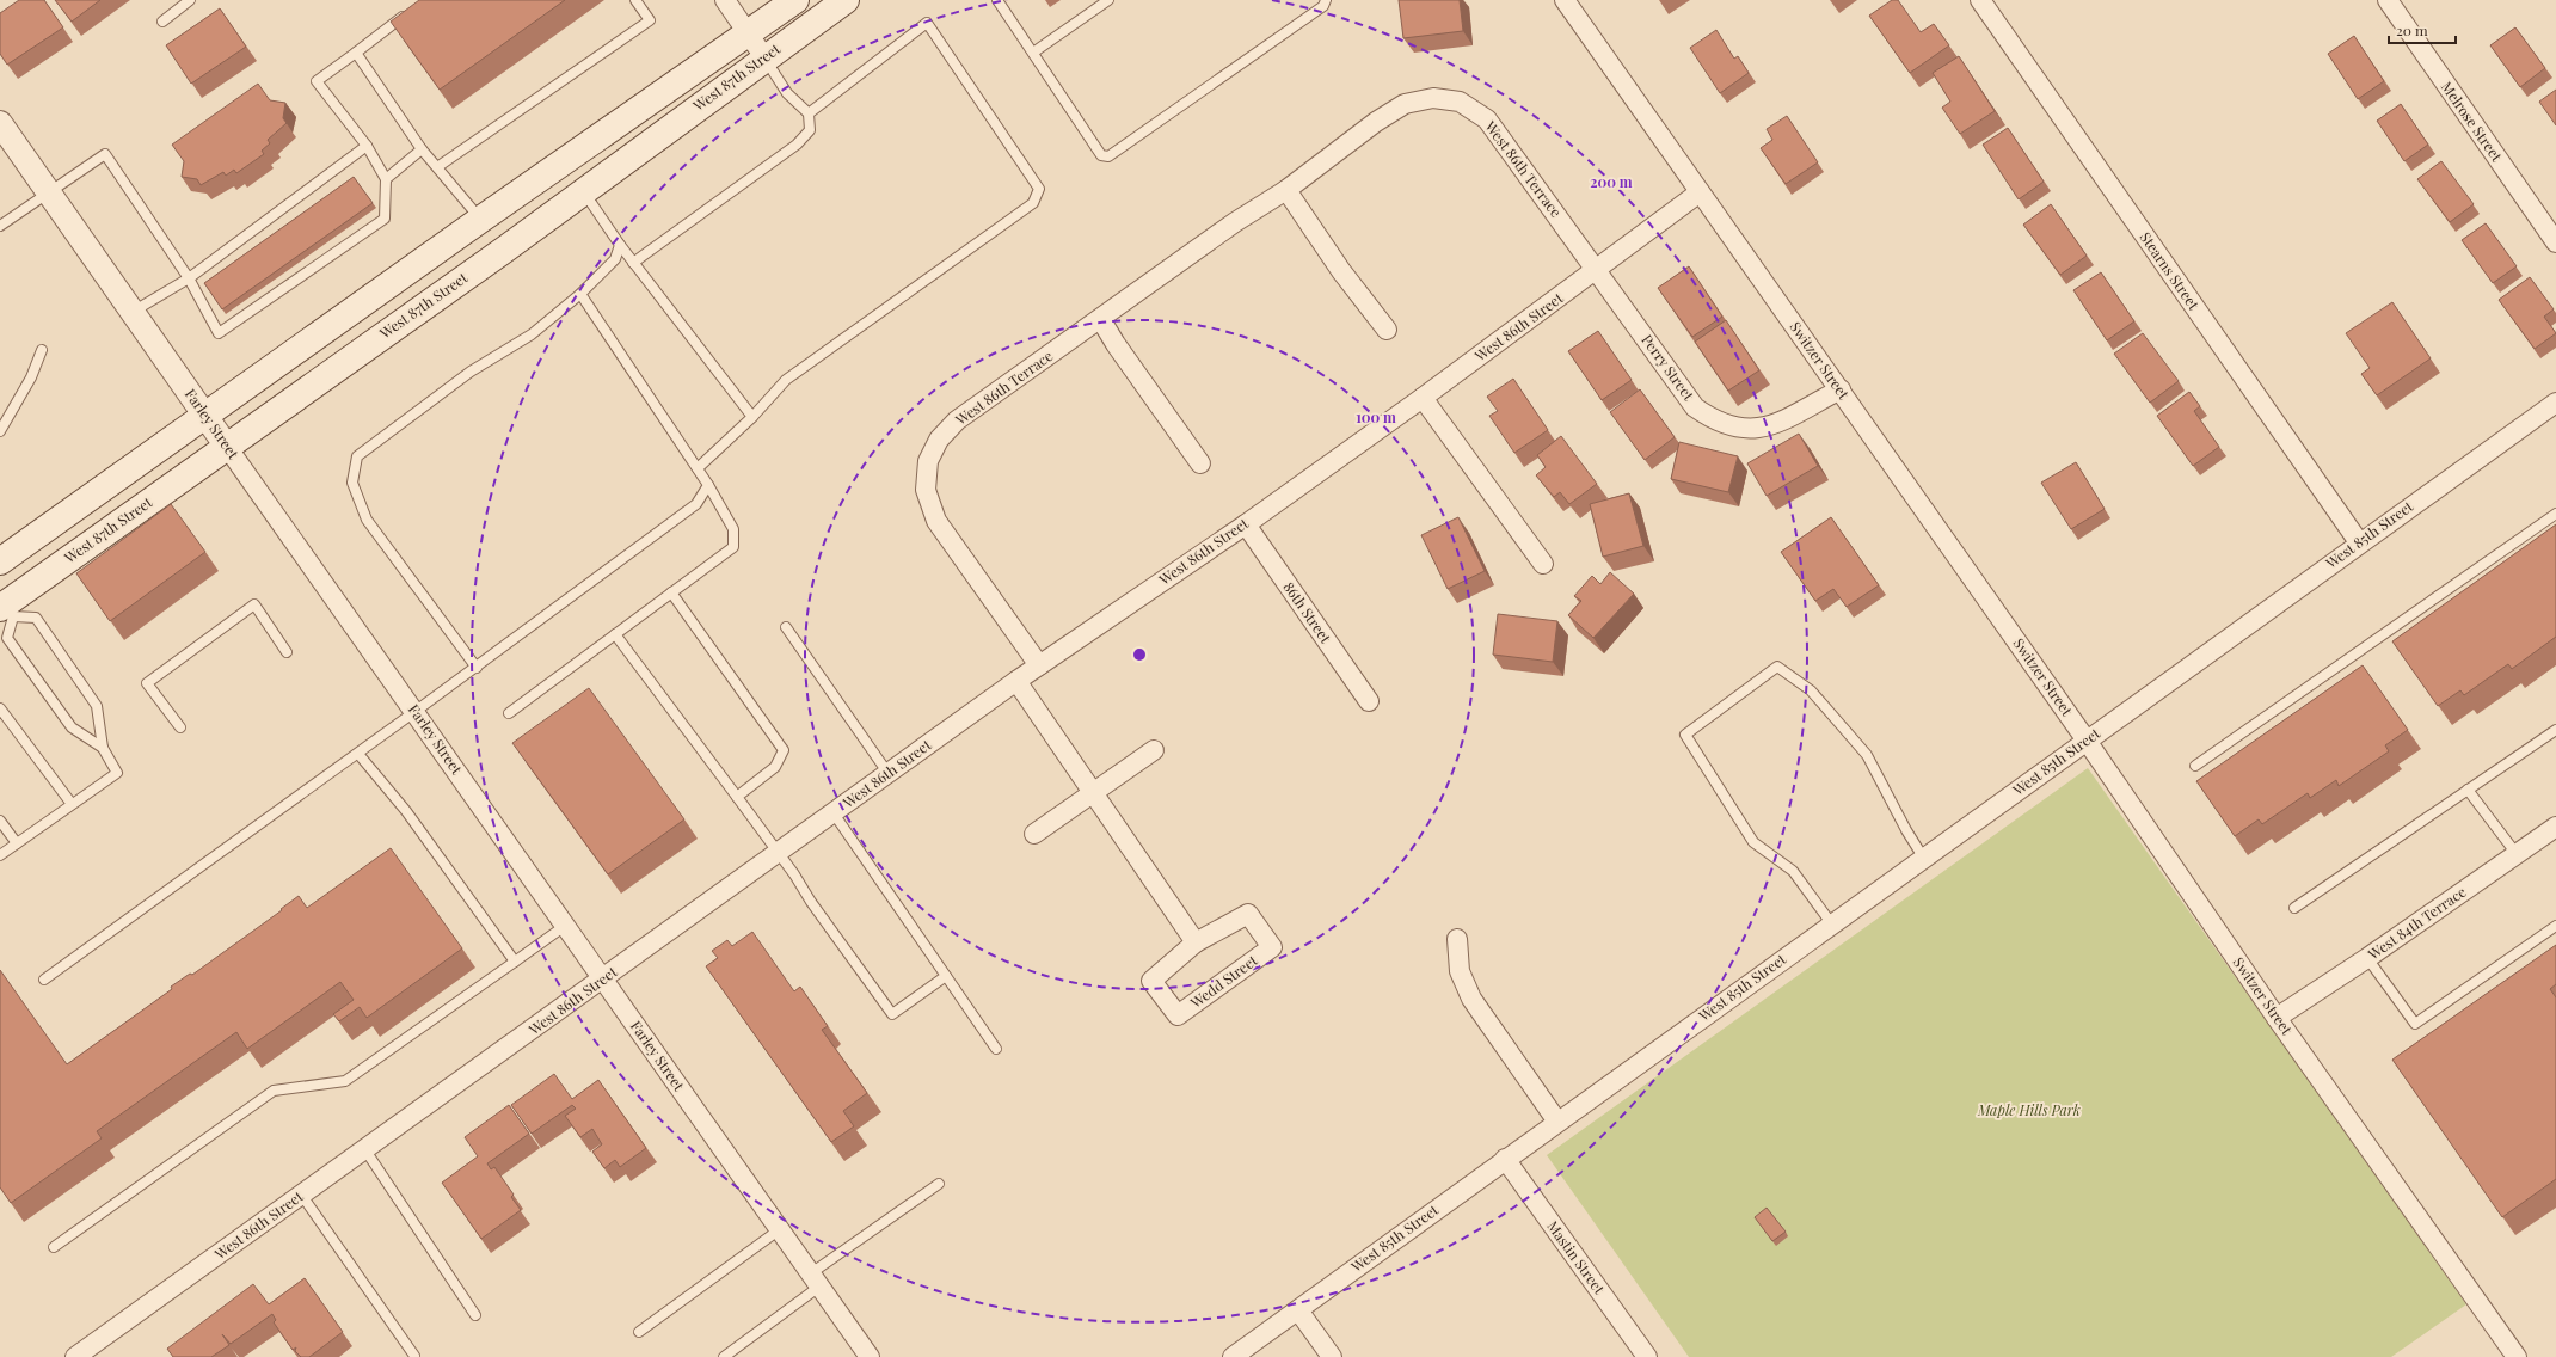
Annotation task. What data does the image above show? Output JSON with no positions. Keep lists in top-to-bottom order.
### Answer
{
  "streets": {
    "main road": ["West 87th Street"],
    "street": [
      "Melrose Street",
      "West 86th Terrace",
      "Stearns Street",
      "West 86th Street",
      "Switzer Street",
      "Perry Street",
      "Farley Street",
      "West 85th Street",
      "86th Street",
      "West 84th Terrace",
      "Wedd Street",
      "Mastin Street"
    ]
  },
  "crossings": [
    ["West 87th Street", "Farley Street"],
    ["West 86th Terrace", "West 86th Street"],
    ["West 86th Terrace", "Perry Street"],
    ["Stearns Street", "West 85th Street"],
    ["West 86th Street", "Switzer Street"],
    ["West 86th Street", "Perry Street"],
    ["West 86th Street", "Farley Street"],
    ["West 86th Street", "86th Street"],
    ["Switzer Street", "Perry Street"],
    ["Switzer Street", "West 85th Street"],
    ["Switzer Street", "West 84th Terrace"],
    ["West 85th Street", "Mastin Street"]
  ],
  "parks": ["Maple Hills Park"],
  "scale_bar": "20 m",
  "rings": ["200 m", "100 m"]
}
